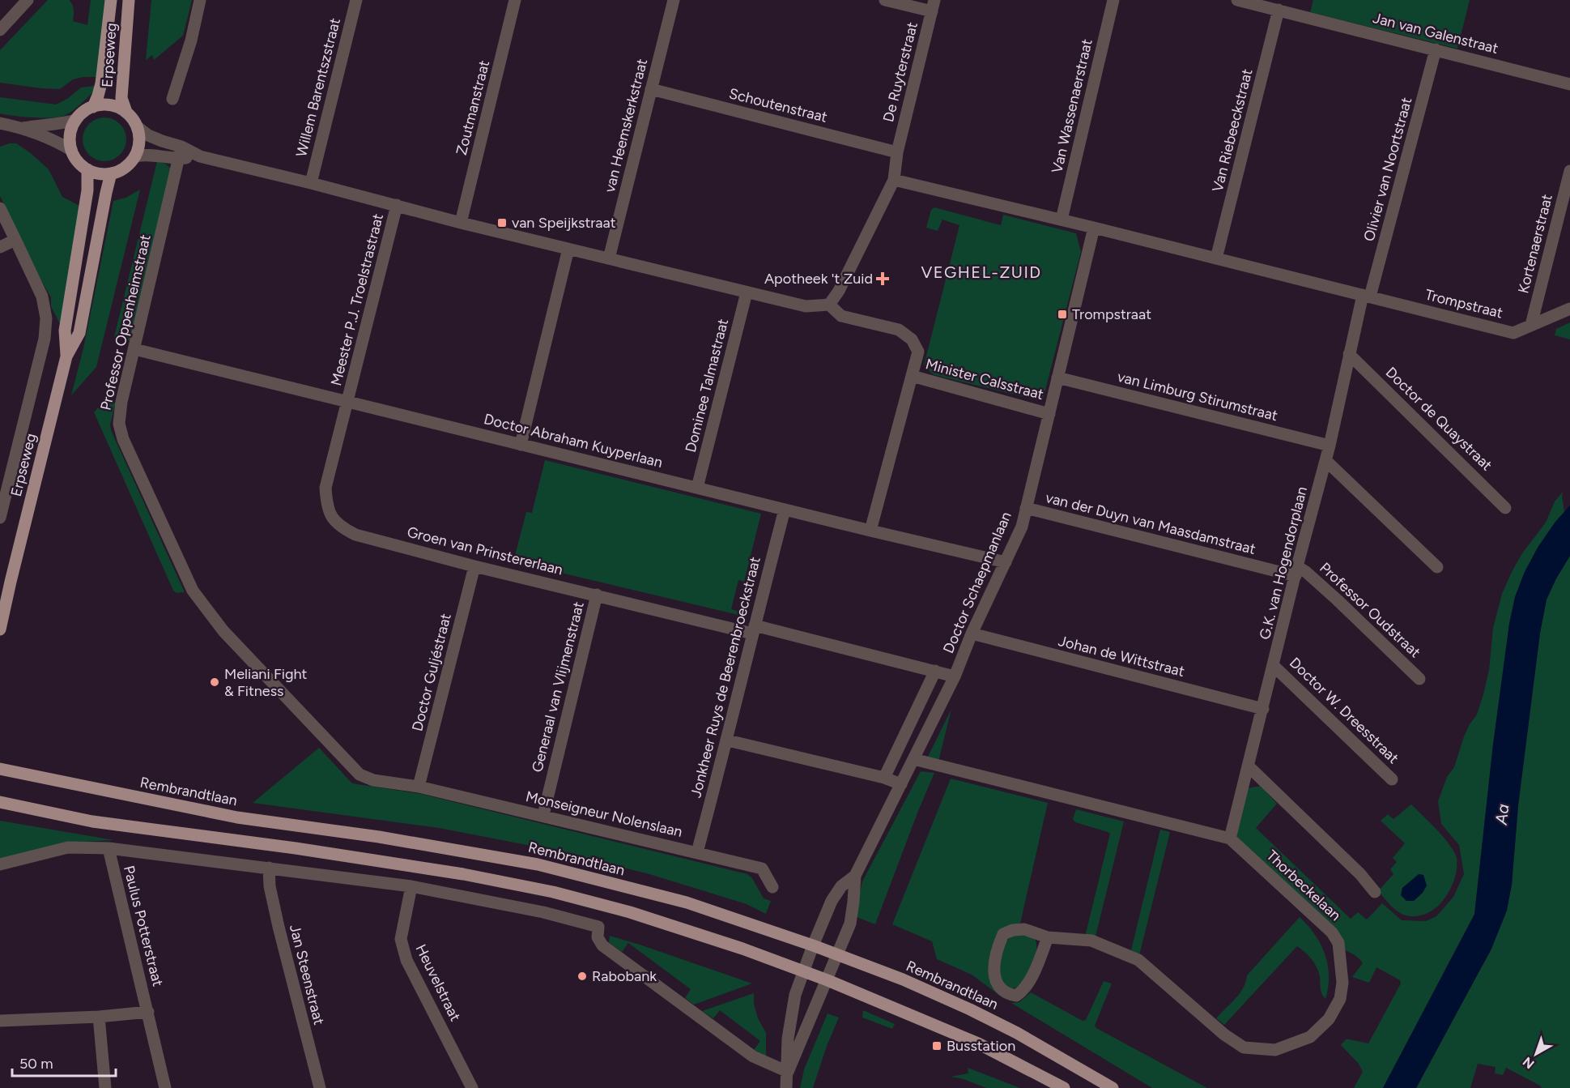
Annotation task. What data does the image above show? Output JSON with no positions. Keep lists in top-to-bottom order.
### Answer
{
  "streets": {
    "main road": ["Erpseweg", "Rembrandtlaan"],
    "street": [
      "Jan van Galenstraat",
      "De Ruyterstraat",
      "Willem Barentszstraat",
      "Schoutenstraat",
      "Van Wassenaerstraat",
      "Zoutmanstraat",
      "van Heemskerkstraat",
      "Van Riebeeckstraat",
      "Olivier van Noortstraat",
      "Kortenaerstraat",
      "Meester P.J. Troelstrastraat",
      "Trompstraat",
      "Professor Oppenheimstraat",
      "Minister Calsstraat",
      "Dominee Talmastraat",
      "van Limburg Stirumstraat",
      "Doctor de Quaystraat",
      "Doctor Abraham Kuyperlaan",
      "van der Duyn van Maasdamstraat",
      "Groen van Prinstererlaan",
      "G.K. van Hogendorplaan",
      "Doctor Schaepmanlaan",
      "Professor Oudstraat",
      "Johan de Wittstraat",
      "Doctor Guljéstraat",
      "Jonkheer Ruys de Beerenbroeckstraat",
      "Generaal van Vlijmenstraat",
      "Doctor W. Dreesstraat",
      "Monseigneur Nolenslaan",
      "Thorbeckelaan",
      "Paulus Potterstraat",
      "Jan Steenstraat",
      "Heuvelstraat"
    ]
  },
  "crossings": [
    ["Jan van Galenstraat", "Van Riebeeckstraat"],
    ["Jan van Galenstraat", "Olivier van Noortstraat"],
    ["De Ruyterstraat", "Schoutenstraat"],
    ["De Ruyterstraat", "Trompstraat"],
    ["Schoutenstraat", "van Heemskerkstraat"],
    ["Van Wassenaerstraat", "Trompstraat"],
    ["Van Riebeeckstraat", "Trompstraat"],
    ["Olivier van Noortstraat", "Trompstraat"],
    ["Olivier van Noortstraat", "G.K. van Hogendorplaan"],
    ["Kortenaerstraat", "Trompstraat"],
    ["Meester P.J. Troelstrastraat", "Doctor Abraham Kuyperlaan"],
    ["Meester P.J. Troelstrastraat", "Groen van Prinstererlaan"],
    ["Trompstraat", "G.K. van Hogendorplaan"],
    ["Trompstraat", "Doctor Schaepmanlaan"],
    ["Professor Oppenheimstraat", "Doctor Abraham Kuyperlaan"],
    ["Professor Oppenheimstraat", "Doctor Guljéstraat"],
    ["Professor Oppenheimstraat", "Monseigneur Nolenslaan"],
    ["Minister Calsstraat", "Doctor Schaepmanlaan"],
    ["Dominee Talmastraat", "Doctor Abraham Kuyperlaan"],
    ["van Limburg Stirumstraat", "G.K. van Hogendorplaan"],
    ["van Limburg Stirumstraat", "Doctor Schaepmanlaan"],
    ["Doctor de Quaystraat", "G.K. van Hogendorplaan"],
    ["Doctor Abraham Kuyperlaan", "Groen van Prinstererlaan"],
    ["Doctor Abraham Kuyperlaan", "Doctor Schaepmanlaan"],
    ["Doctor Abraham Kuyperlaan", "Jonkheer Ruys de Beerenbroeckstraat"],
    ["van der Duyn van Maasdamstraat", "G.K. van Hogendorplaan"],
    ["van der Duyn van Maasdamstraat", "Doctor Schaepmanlaan"],
    ["van der Duyn van Maasdamstraat", "Professor Oudstraat"],
    ["Groen van Prinstererlaan", "Doctor Schaepmanlaan"],
    ["Groen van Prinstererlaan", "Doctor Guljéstraat"],
    ["Groen van Prinstererlaan", "Jonkheer Ruys de Beerenbroeckstraat"],
    ["Groen van Prinstererlaan", "Generaal van Vlijmenstraat"],
    ["G.K. van Hogendorplaan", "Professor Oudstraat"],
    ["G.K. van Hogendorplaan", "Johan de Wittstraat"],
    ["G.K. van Hogendorplaan", "Doctor W. Dreesstraat"],
    ["G.K. van Hogendorplaan", "Thorbeckelaan"],
    ["Doctor Schaepmanlaan", "Johan de Wittstraat"],
    ["Doctor Schaepmanlaan", "Rembrandtlaan"],
    ["Doctor Schaepmanlaan", "Thorbeckelaan"],
    ["Doctor Guljéstraat", "Monseigneur Nolenslaan"],
    ["Jonkheer Ruys de Beerenbroeckstraat", "Monseigneur Nolenslaan"],
    ["Generaal van Vlijmenstraat", "Monseigneur Nolenslaan"]
  ],
  "districts": ["VEGHEL-ZUID"],
  "water": ["Aa"],
  "places": {
    "transit": ["van Speijkstraat", "Trompstraat", "Busstation"],
    "health": ["Apotheek 't Zuid"],
    "other": ["Meliani Fight & Fitness", "Rabobank"]
  },
  "scale_bar": "50 m",
  "north": "bottom left"
}
